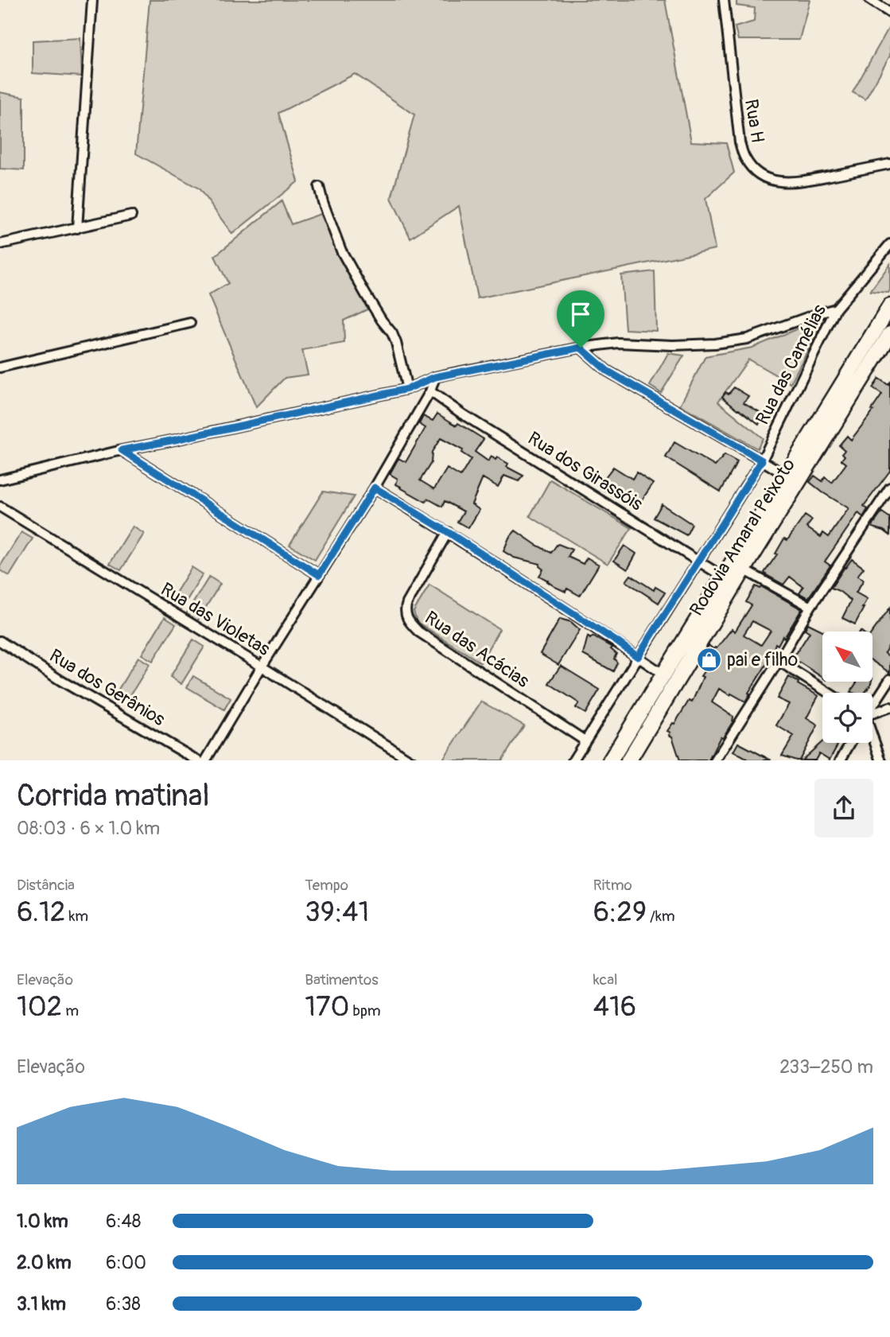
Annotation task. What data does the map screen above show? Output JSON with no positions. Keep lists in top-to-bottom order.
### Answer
{
  "streets": {
    "highway": ["Rodovia Amaral Peixoto"],
    "street": [
      "Rua H",
      "Rua das Camélias",
      "Rua dos Girassóis",
      "Rua das Violetas",
      "Rua das Acácias",
      "Rua dos Gerânios"
    ]
  },
  "crossings": [
    ["Rua das Camélias", "Rua dos Girassóis"],
    ["Rua das Camélias", "Rua das Acácias"],
    ["Rua dos Girassóis", "Rodovia Amaral Peixoto"]
  ],
  "places": {
    "shop": ["pai e filho"]
  },
  "north": "top left",
  "page": {
    "heading": ["Corrida matinal", "08:03 · 6 × 1.0 km"],
    "stats": [
      ["Distância", "6.12 km"],
      ["Tempo", "39:41"],
      ["Ritmo", "6:29 /km"],
      ["Elevação", "102 m"],
      ["Batimentos", "170 bpm"],
      ["kcal", "416"]
    ],
    "chart": ["Elevação", "233–250 m"],
    "list": [
      {
        "name": "1.0 km",
        "note": "6:48"
      },
      {
        "name": "2.0 km",
        "note": "6:00"
      },
      {
        "name": "3.1 km",
        "note": "6:38"
      }
    ]
  }
}
